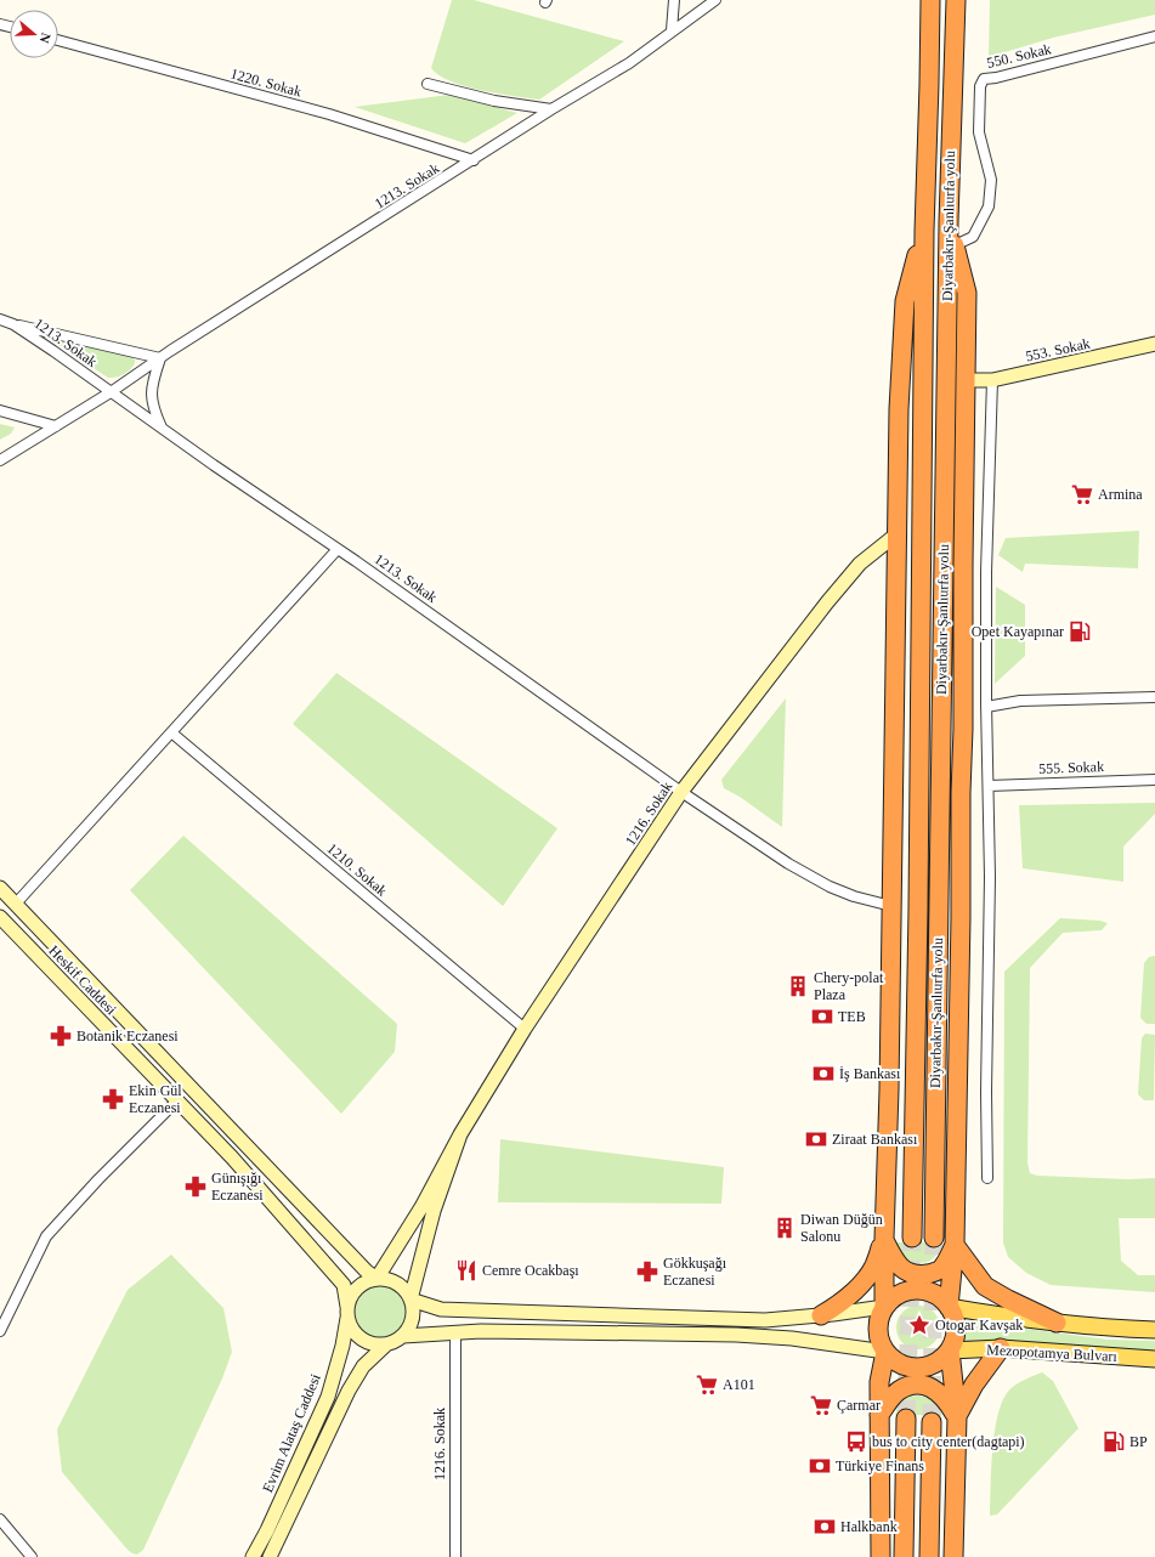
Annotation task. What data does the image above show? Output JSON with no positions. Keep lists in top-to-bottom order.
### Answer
{
  "streets": {
    "highway": ["Diyarbakır-Şanlıurfa yolu"],
    "main road": [
      "553. Sokak",
      "1216. Sokak",
      "Heskif Caddesi",
      "Mezopotamya Bulvarı",
      "Evrim Alataş Caddesi"
    ],
    "street": [
      "550. Sokak",
      "1220. Sokak",
      "1213. Sokak",
      "555. Sokak",
      "1210. Sokak"
    ]
  },
  "crossings": [
    ["1220. Sokak", "1213. Sokak"],
    ["1213. Sokak", "1216. Sokak"],
    ["1216. Sokak", "1210. Sokak"],
    ["Heskif Caddesi", "Evrim Alataş Caddesi"]
  ],
  "places": {
    "supermarket": ["Armina", "A101", "Çarmar"],
    "fuel station": ["Opet Kayapınar", "BP"],
    "building": ["Chery-polat Plaza", "Diwan Düğün Salonu"],
    "bank": [
      "TEB",
      "İş Bankası",
      "Ziraat Bankası",
      "Türkiye Finans",
      "Halkbank"
    ],
    "pharmacy": [
      "Botanik Eczanesi",
      "Ekin Gül Eczanesi",
      "Günışığı Eczanesi",
      "Gökkuşağı Eczanesi"
    ],
    "restaurant": ["Cemre Ocakbaşı"],
    "place": ["Otogar Kavşak"],
    "bus stop": ["bus to city center(dagtapi)"]
  },
  "north": "right"
}
